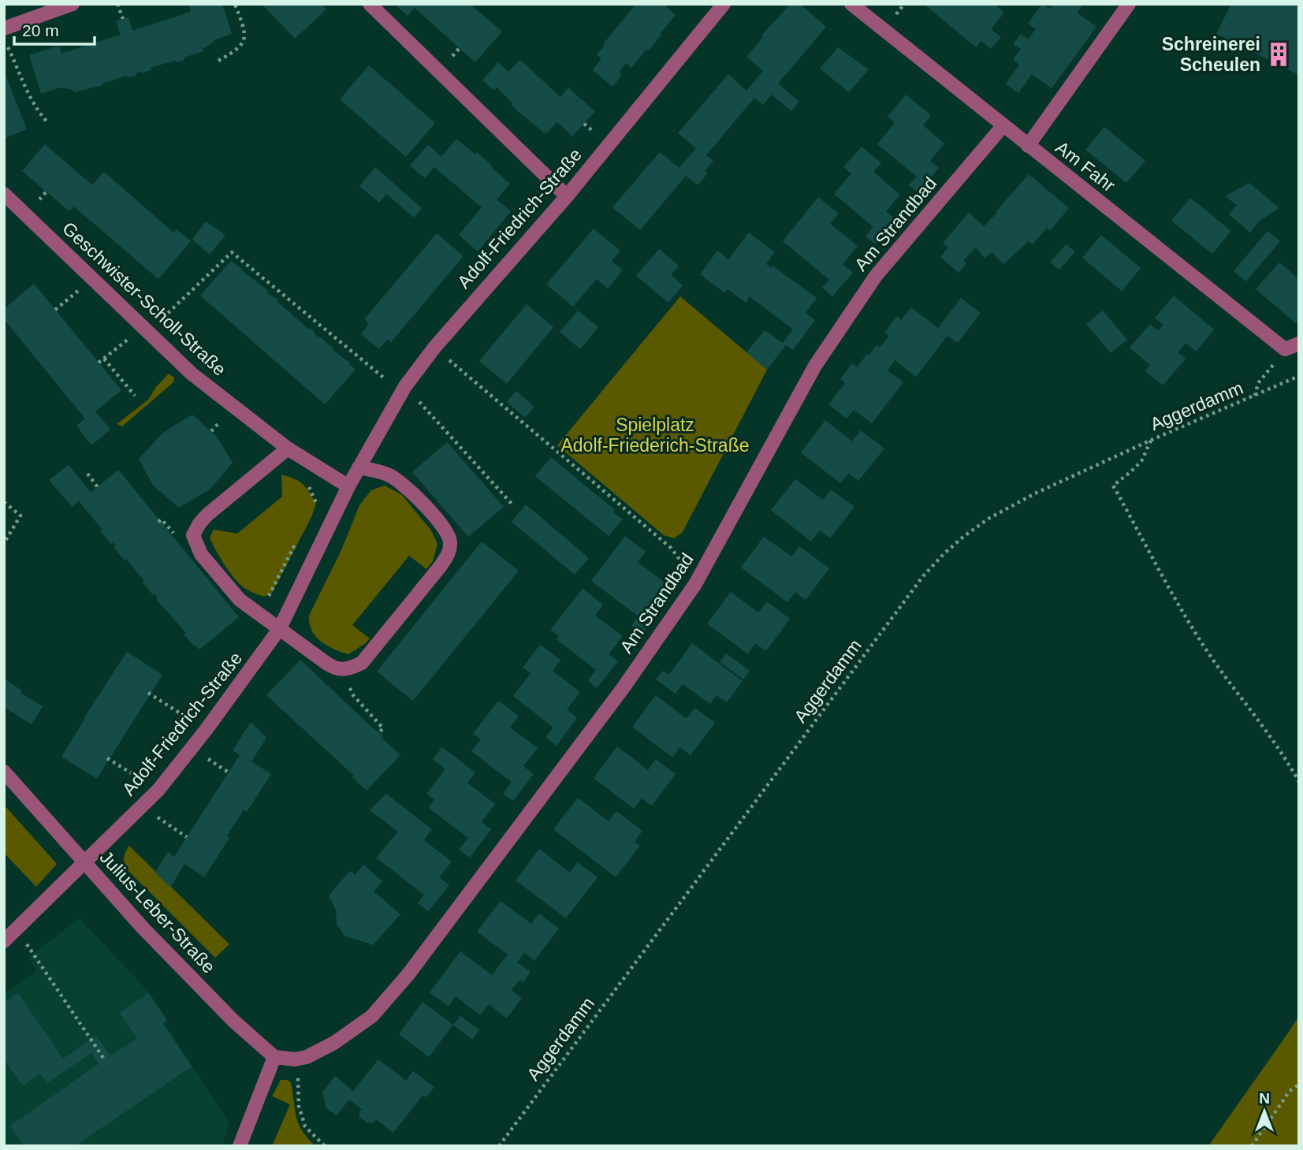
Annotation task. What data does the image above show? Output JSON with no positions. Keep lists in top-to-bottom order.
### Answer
{
  "streets": {
    "street": [
      "Am Fahr",
      "Adolf-Friedrich-Straße",
      "Am Strandbad",
      "Geschwister-Scholl-Straße",
      "Julius-Leber-Straße"
    ],
    "path": ["Aggerdamm"]
  },
  "crossings": [
    ["Am Fahr", "Am Strandbad"],
    ["Adolf-Friedrich-Straße", "Geschwister-Scholl-Straße"],
    ["Adolf-Friedrich-Straße", "Julius-Leber-Straße"],
    ["Am Strandbad", "Julius-Leber-Straße"]
  ],
  "parks": ["Spielplatz Adolf-Friederich-Straße"],
  "places": {
    "building": ["Schreinerei Scheulen"]
  },
  "scale_bar": "20 m",
  "north": "top"
}
